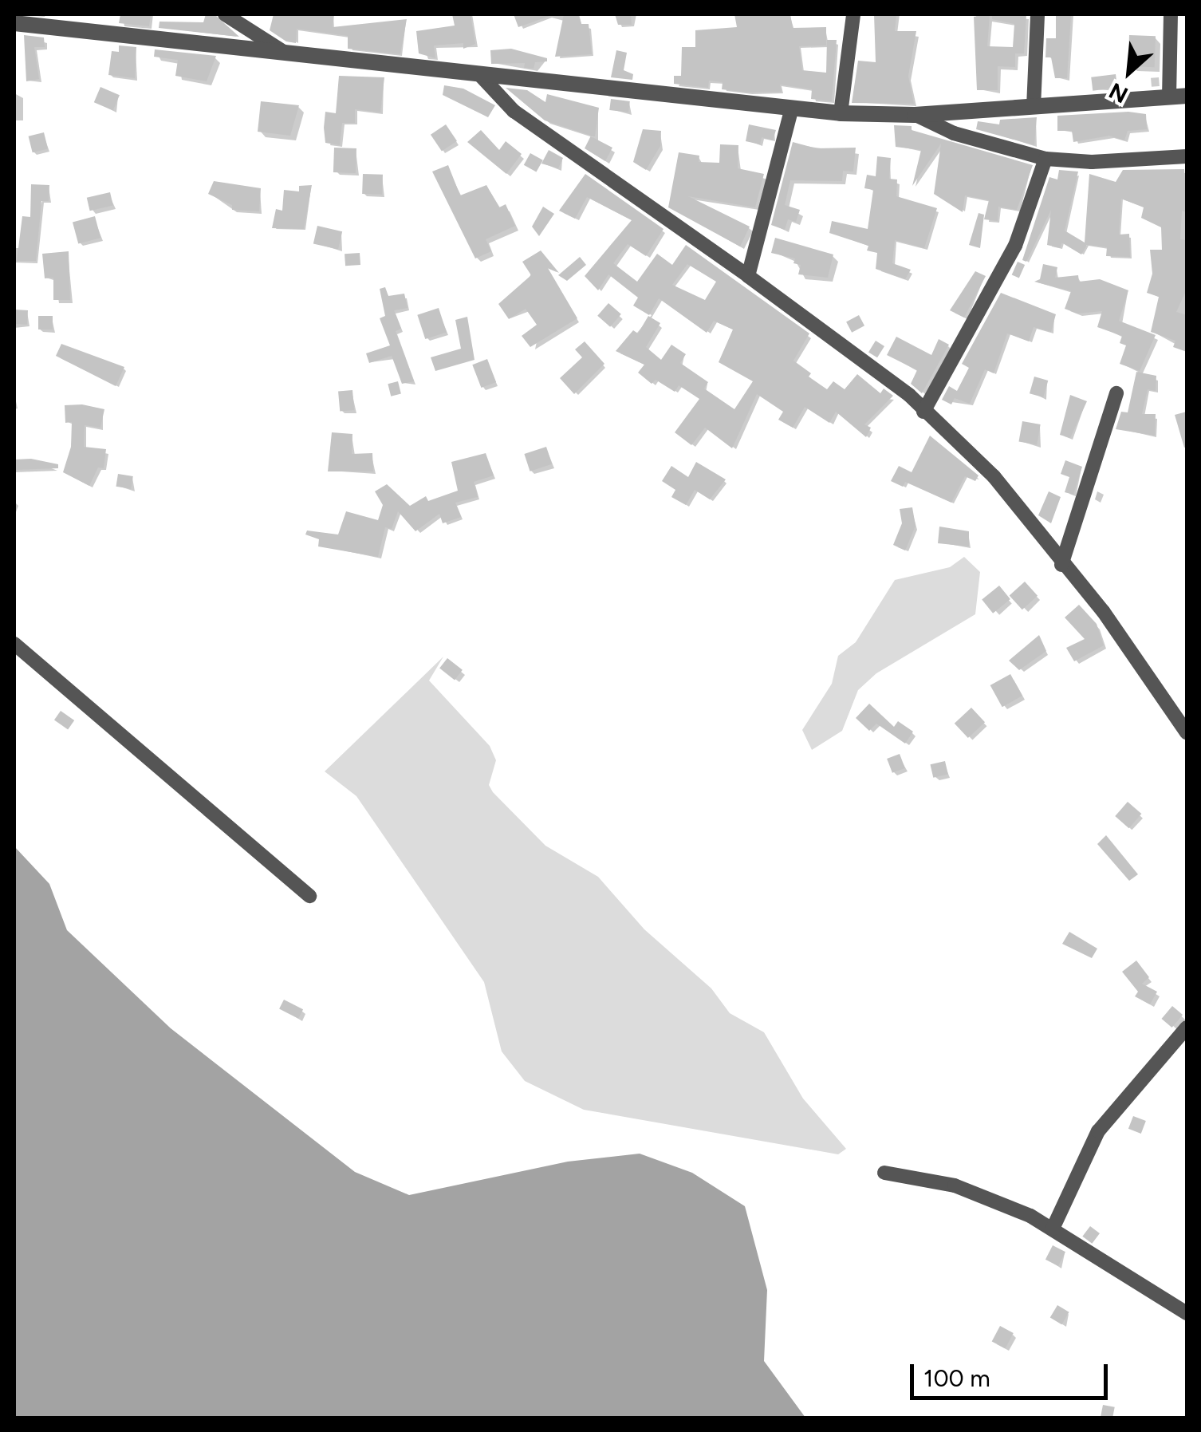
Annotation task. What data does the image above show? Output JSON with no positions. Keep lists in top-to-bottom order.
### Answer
{
  "scale_bar": "100 m",
  "north": "bottom left"
}
